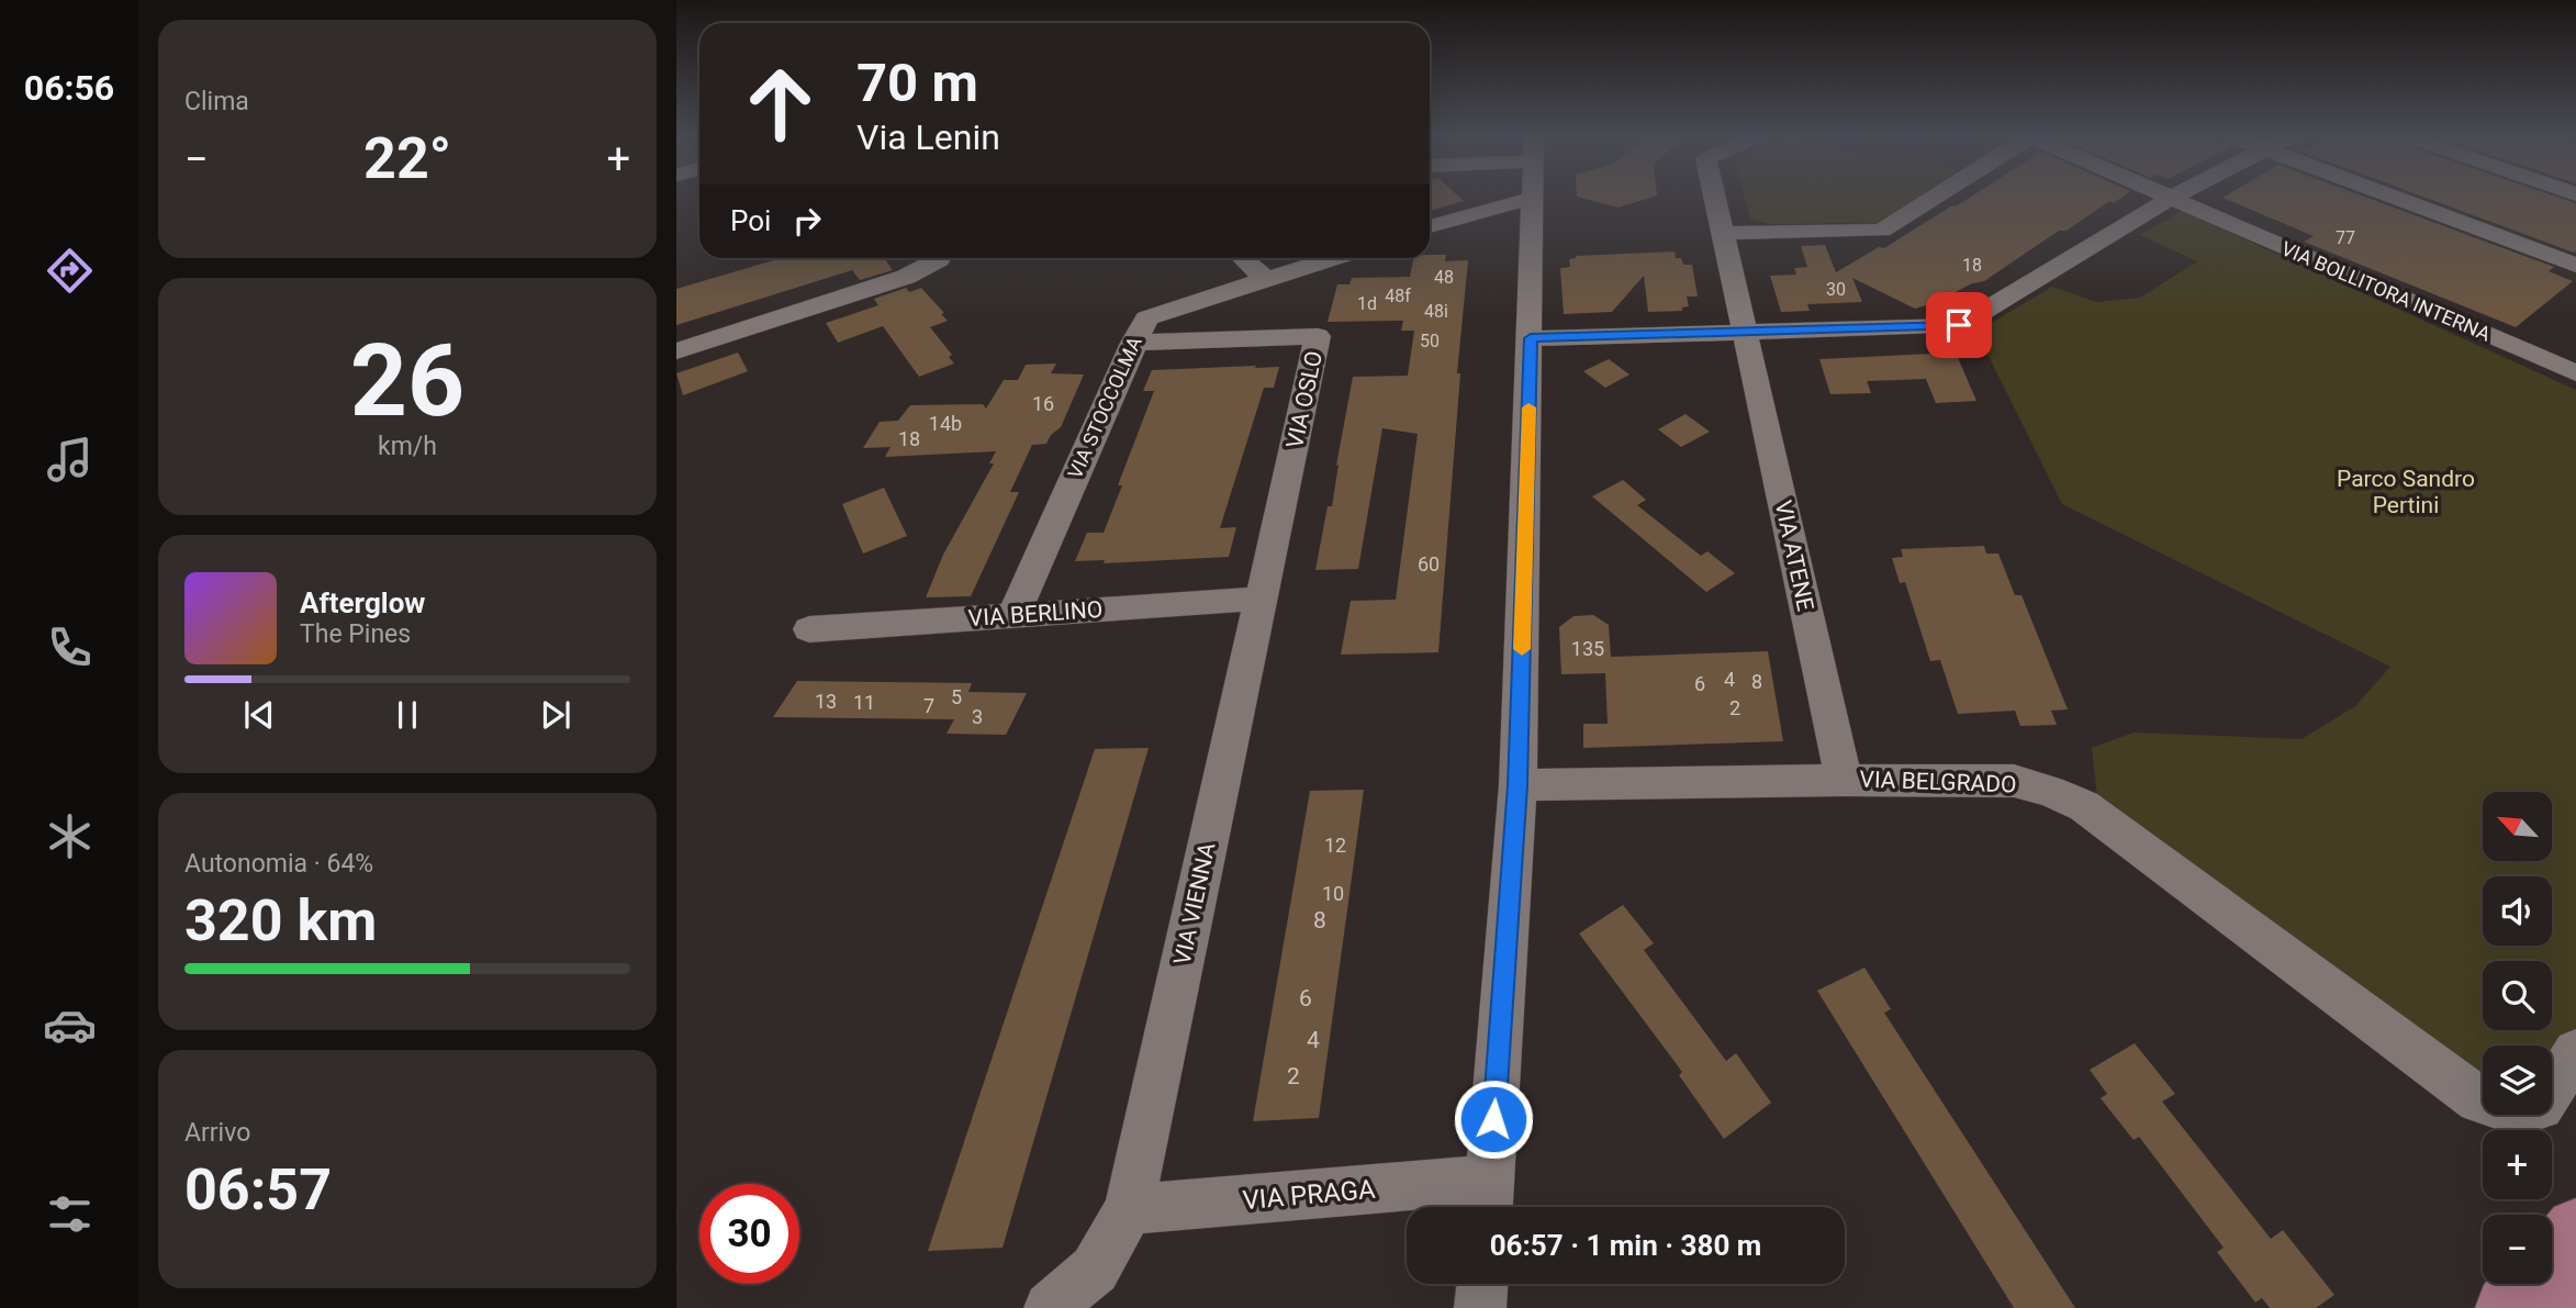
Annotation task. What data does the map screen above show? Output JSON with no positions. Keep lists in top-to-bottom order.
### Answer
{
  "streets": {
    "street": [
      "VIA BOLLITORA INTERNA",
      "VIA OSLO",
      "VIA STOCCOLMA",
      "VIA ATENE",
      "VIA BERLINO",
      "VIA BELGRADO",
      "VIA VIENNA",
      "VIA PRAGA"
    ]
  },
  "crossings": [
    ["VIA OSLO", "VIA STOCCOLMA"],
    ["VIA OSLO", "VIA BERLINO"],
    ["VIA OSLO", "VIA VIENNA"],
    ["VIA STOCCOLMA", "VIA BERLINO"],
    ["VIA ATENE", "VIA BELGRADO"],
    ["VIA BERLINO", "VIA VIENNA"],
    ["VIA BELGRADO", "VIA PRAGA"],
    ["VIA VIENNA", "VIA PRAGA"]
  ],
  "parks": ["Parco Sandro Pertini"],
  "house_numbers": [
    "77",
    "18",
    "48",
    "30",
    "48f",
    "1d",
    "48i",
    "50",
    "16",
    "14b",
    "18",
    "60",
    "135",
    "4",
    "8",
    "6",
    "5",
    "13",
    "11",
    "7",
    "2",
    "3",
    "12",
    "10",
    "8",
    "6",
    "4",
    "2"
  ],
  "north": "top left",
  "page": {
    "tabs": "06:56",
    "tile": [
      "Clima",
      ["26", "km/h"],
      ["Autonomia · 64%", "320 km"],
      ["Arrivo", "06:57"]
    ],
    "turn": ["70 m", "Via Lenin"],
    "heat": ["−", "22°", "+"],
    "then": "Poi",
    "song": ["Afterglow", "The Pines"],
    "map_buttons": ["+", "−"],
    "limit": "30",
    "trip": "06:57 · 1 min · 380 m"
  }
}
